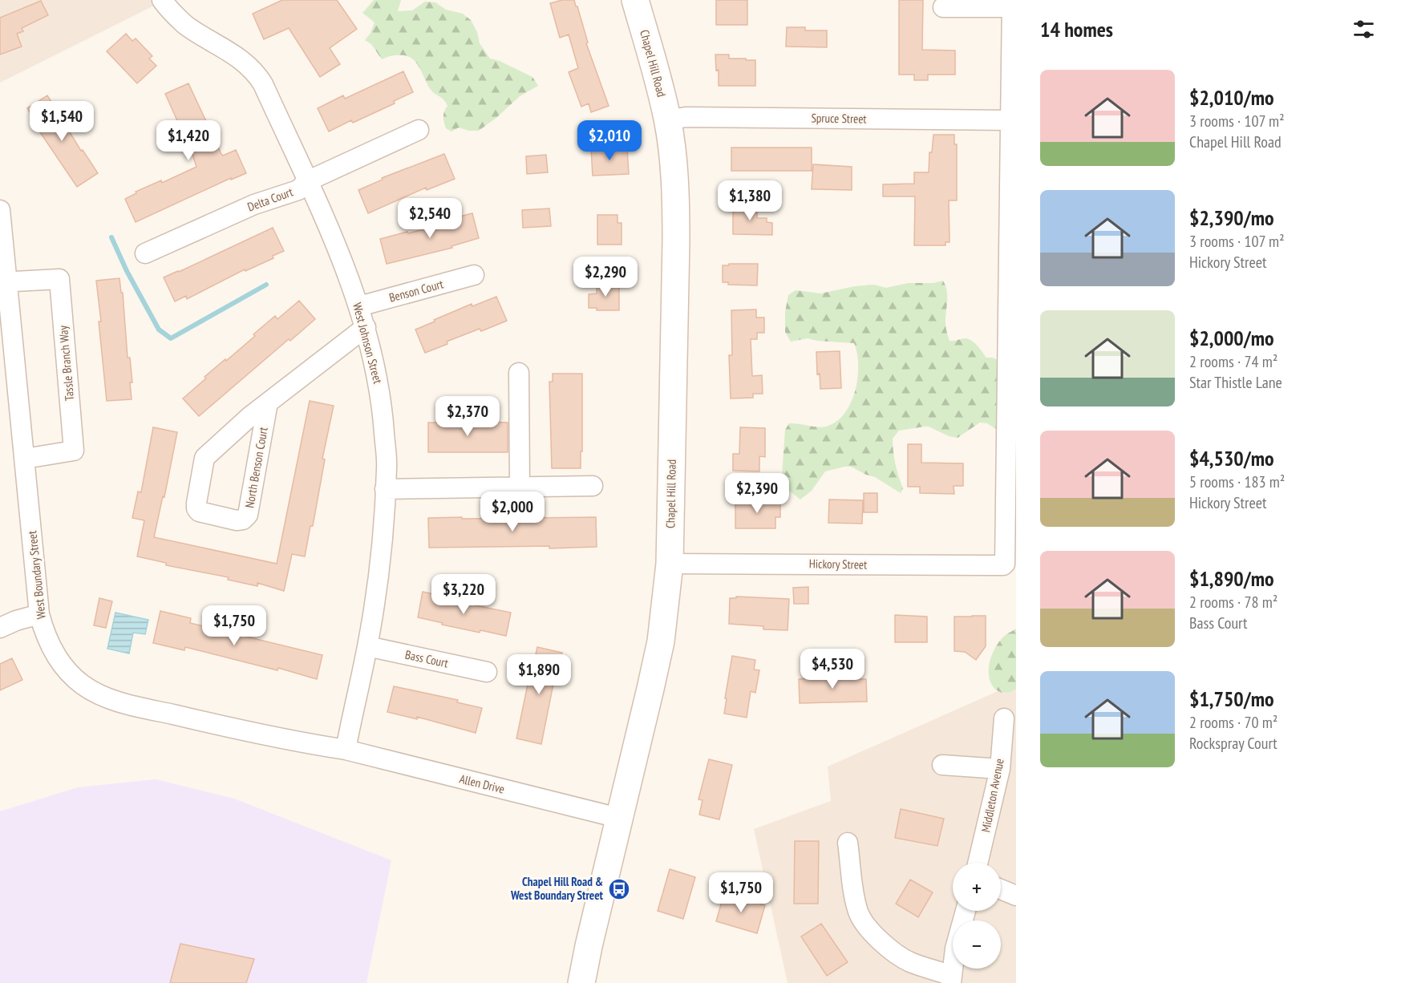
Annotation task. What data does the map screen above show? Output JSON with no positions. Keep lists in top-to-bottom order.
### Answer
{
  "streets": {
    "main road": ["Chapel Hill Road"],
    "street": [
      "Spruce Street",
      "Delta Court",
      "Benson Court",
      "West Johnson Street",
      "Tassle Branch Way",
      "North Benson Court",
      "Hickory Street",
      "West Boundary Street",
      "Bass Court",
      "Allen Drive",
      "Middleton Avenue"
    ]
  },
  "crossings": [
    ["Chapel Hill Road", "Spruce Street"],
    ["Chapel Hill Road", "Hickory Street"],
    ["Chapel Hill Road", "Allen Drive"],
    ["Spruce Street", "Hickory Street"],
    ["Delta Court", "West Johnson Street"],
    ["Benson Court", "West Johnson Street"],
    ["West Johnson Street", "North Benson Court"],
    ["West Johnson Street", "West Boundary Street"],
    ["West Johnson Street", "Bass Court"],
    ["West Johnson Street", "Allen Drive"],
    ["Tassle Branch Way", "West Boundary Street"],
    ["West Boundary Street", "Allen Drive"]
  ],
  "places": {
    "bus stop": ["Chapel Hill Road & West Boundary Street"]
  },
  "page": {
    "heading": "14 homes",
    "list": [
      {
        "name": "$2,010/mo",
        "note": "3 rooms · 107 m² · Chapel Hill Road"
      },
      {
        "name": "$2,390/mo",
        "note": "3 rooms · 107 m² · Hickory Street"
      },
      {
        "name": "$2,000/mo",
        "note": "2 rooms · 74 m² · Star Thistle Lane"
      },
      {
        "name": "$4,530/mo",
        "note": "5 rooms · 183 m² · Hickory Street"
      },
      {
        "name": "$1,890/mo",
        "note": "2 rooms · 78 m² · Bass Court"
      },
      {
        "name": "$1,750/mo",
        "note": "2 rooms · 70 m² · Rockspray Court"
      }
    ],
    "price": [
      "$1,540",
      "$1,420",
      "$2,010",
      "$1,380",
      "$2,540",
      "$2,290",
      "$2,370",
      "$2,390",
      "$2,000",
      "$3,220",
      "$1,750",
      "$4,530",
      "$1,890",
      "$1,750"
    ],
    "map_buttons": ["+", "−"]
  }
}
